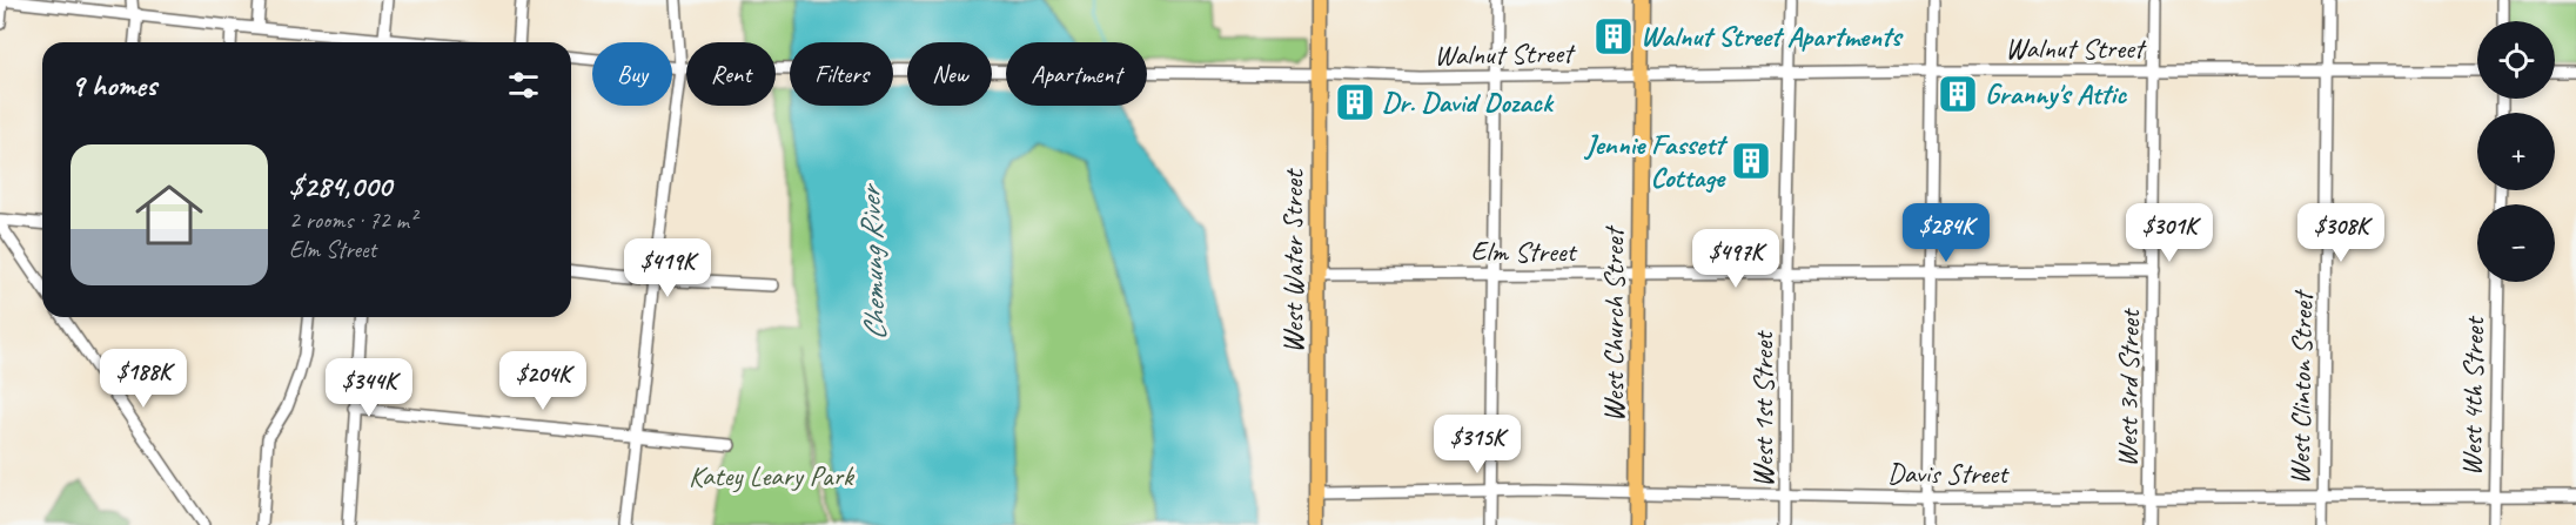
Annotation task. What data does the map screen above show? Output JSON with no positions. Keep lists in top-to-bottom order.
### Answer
{
  "streets": {
    "main road": ["West Water Street", "West Church Street"],
    "street": [
      "Walnut Street",
      "Elm Street",
      "West 3rd Street",
      "West Clinton Street",
      "West 4th Street",
      "West 1st Street",
      "Davis Street"
    ]
  },
  "crossings": [
    ["Walnut Street", "West Water Street"],
    ["Walnut Street", "West Church Street"],
    ["Walnut Street", "West 3rd Street"],
    ["Walnut Street", "West Clinton Street"],
    ["Walnut Street", "West 1st Street"],
    ["Elm Street", "West Water Street"],
    ["Elm Street", "West Church Street"],
    ["Elm Street", "West 3rd Street"],
    ["Elm Street", "West 1st Street"],
    ["West Water Street", "Davis Street"],
    ["West Church Street", "Davis Street"],
    ["West 3rd Street", "Davis Street"],
    ["West Clinton Street", "Davis Street"],
    ["West 4th Street", "Davis Street"],
    ["West 1st Street", "Davis Street"]
  ],
  "water": ["Chemung River"],
  "parks": ["Katey Leary Park"],
  "places": {
    "building": [
      "Walnut Street Apartments",
      "Granny's Attic",
      "Dr. David Dozack",
      "Jennie Fassett Cottage"
    ]
  },
  "page": {
    "map_buttons": ["+", "−"],
    "chip": [
      "Buy",
      "Rent",
      "Filters",
      "New",
      "Apartment"
    ],
    "heading": "9 homes",
    "list": [
      {
        "name": "$284,000",
        "note": "2 rooms · 72 m² · Elm Street"
      }
    ],
    "price": [
      "$284K",
      "$301K",
      "$308K",
      "$497K",
      "$419K",
      "$188K",
      "$204K",
      "$344K",
      "$315K"
    ]
  }
}
